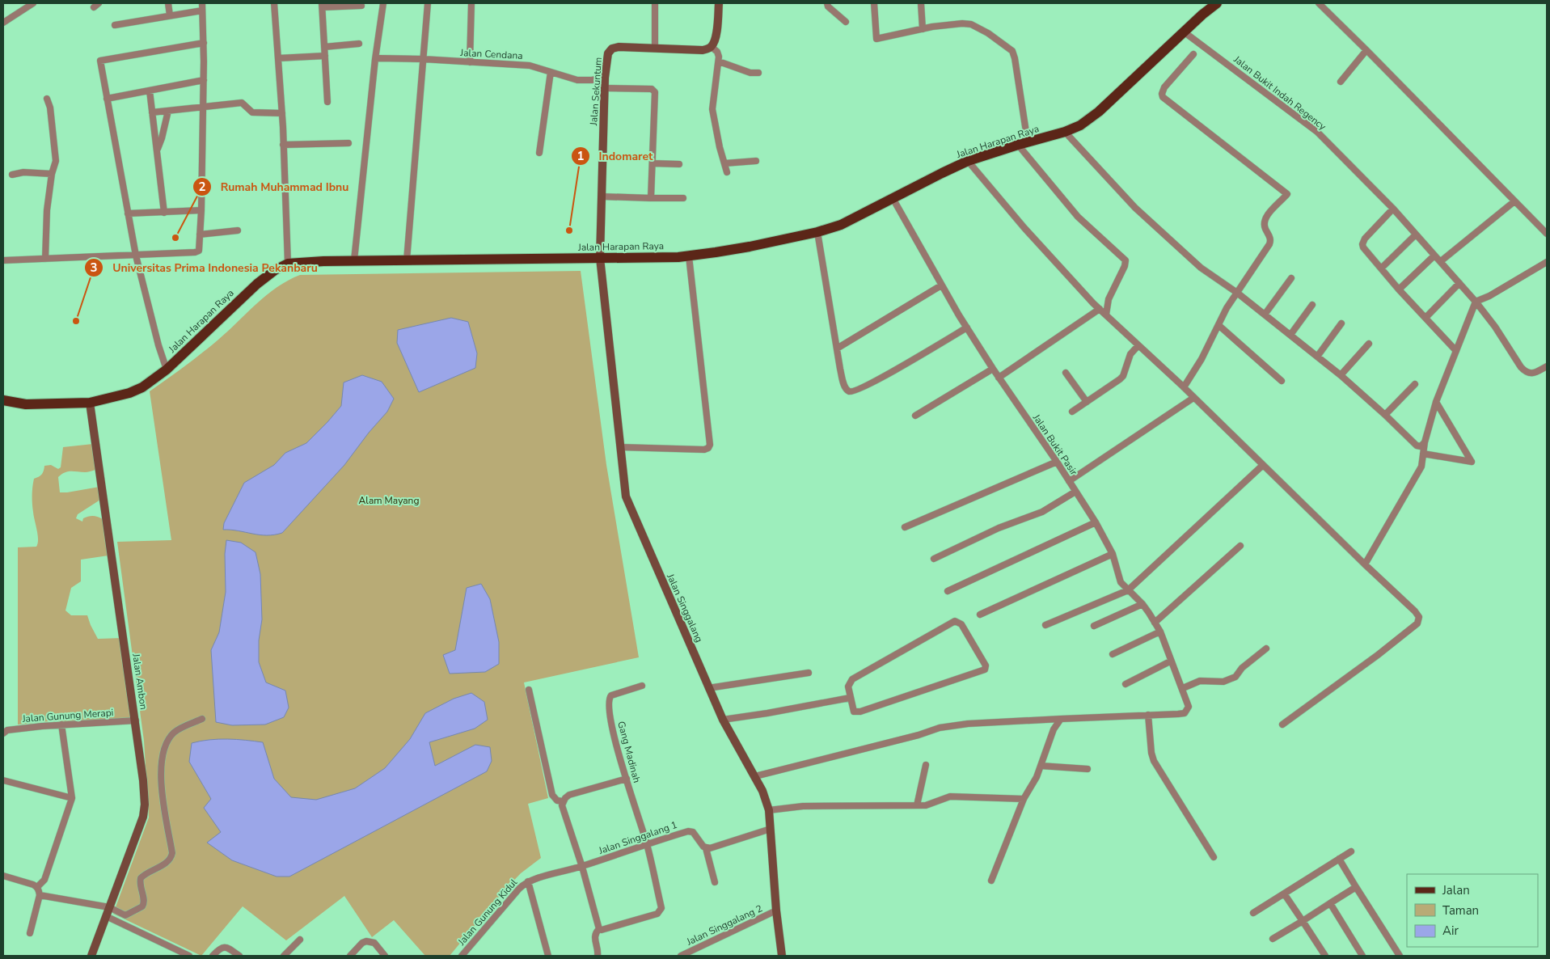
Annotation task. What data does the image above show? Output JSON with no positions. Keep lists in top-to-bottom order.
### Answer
{
  "streets": {
    "main road": ["Jalan Harapan Raya"],
    "street": [
      "Jalan Cendana",
      "Jalan Sekuntum",
      "Jalan Bukit Indah Regency",
      "Jalan Bukit Pasir",
      "Jalan Singgalang",
      "Jalan Ambon",
      "Jalan Gunung Merapi",
      "Gang Madinah",
      "Jalan Singgalang 1",
      "Jalan Gunung Kidul",
      "Jalan Singgalang 2"
    ]
  },
  "crossings": [
    ["Jalan Cendana", "Jalan Sekuntum"],
    ["Jalan Sekuntum", "Jalan Harapan Raya"],
    ["Jalan Sekuntum", "Jalan Singgalang"],
    ["Jalan Bukit Indah Regency", "Jalan Harapan Raya"],
    ["Jalan Harapan Raya", "Jalan Bukit Pasir"],
    ["Jalan Harapan Raya", "Jalan Singgalang"],
    ["Jalan Harapan Raya", "Jalan Ambon"],
    ["Jalan Singgalang", "Jalan Singgalang 2"],
    ["Jalan Ambon", "Jalan Gunung Merapi"],
    ["Gang Madinah", "Jalan Singgalang 1"],
    ["Jalan Singgalang 1", "Jalan Gunung Kidul"]
  ],
  "parks": ["Alam Mayang"],
  "places": ["Indomaret", "Rumah Muhammad Ibnu", "Universitas Prima Indonesia Pekanbaru"],
  "legend": ["Jalan", "Taman", "Air"]
}
